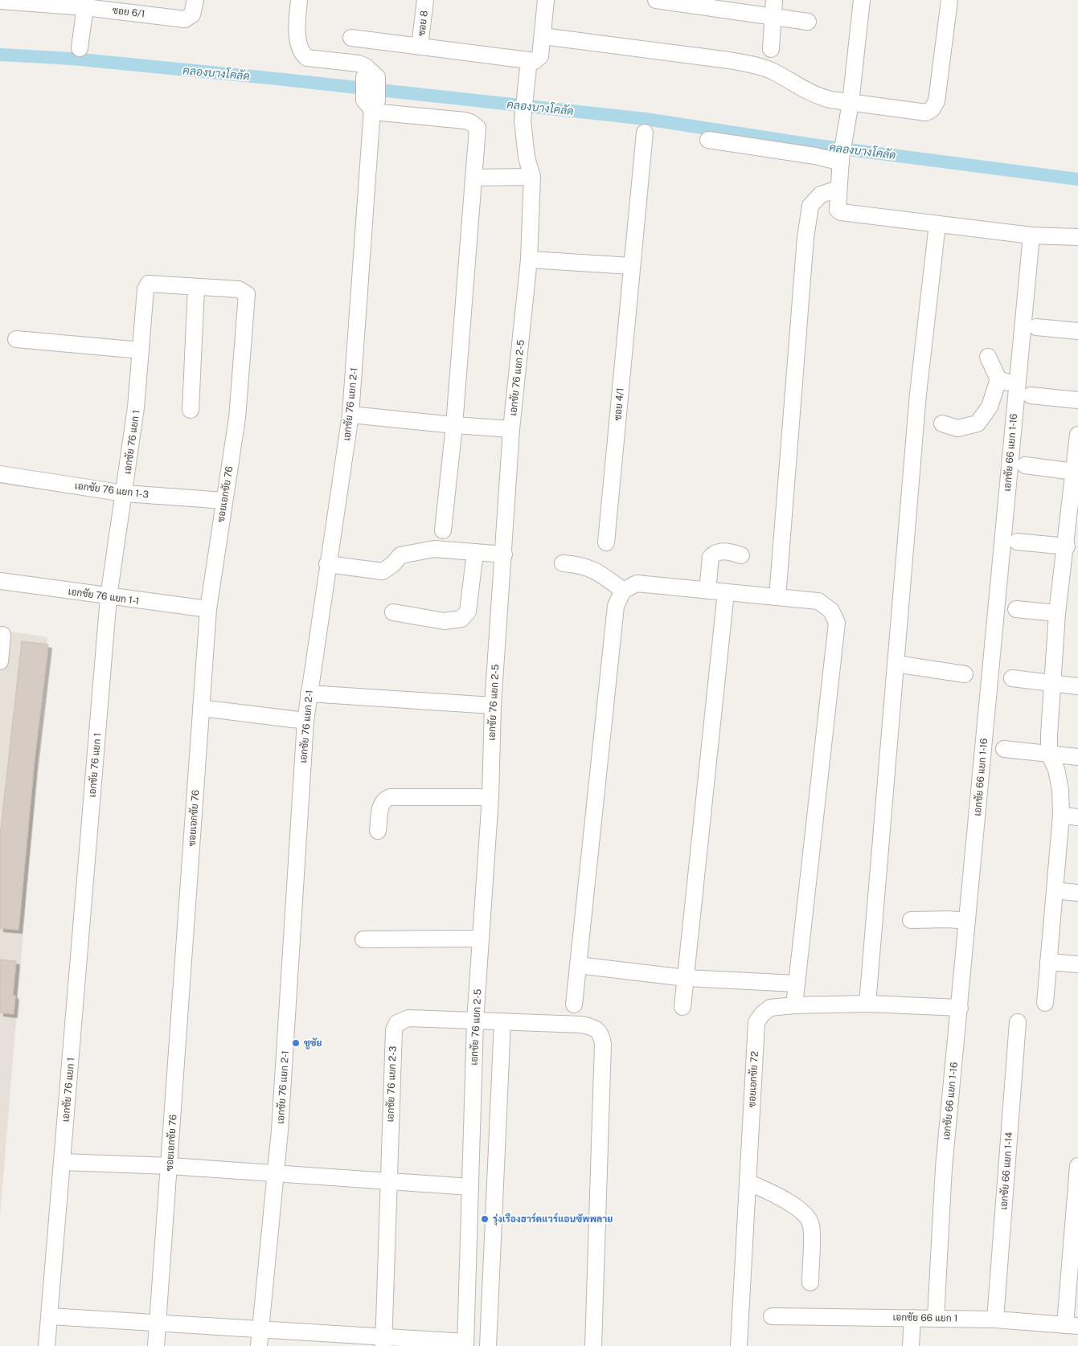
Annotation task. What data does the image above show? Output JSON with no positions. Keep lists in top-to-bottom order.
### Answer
{
  "streets": {
    "street": [
      "ซอย 6/1",
      "ซอย 8",
      "เอกชัย 76 แยก 2-5",
      "เอกชัย 76 แยก 2-1",
      "ซอย 4/1",
      "เอกชัย 76 แยก 1",
      "เอกชัย 66 แยก 1-16",
      "เอกชัย 76 แยก 1-3",
      "ซอยเอกชัย 76",
      "เอกชัย 76 แยก 1-1",
      "ซอยเอกชัย 72",
      "เอกชัย 76 แยก 2-3",
      "เอกชัย 66 แยก 1-14",
      "เอกชัย 66 แยก 1"
    ]
  },
  "crossings": [
    ["เอกชัย 76 แยก 2-5", "เอกชัย 76 แยก 2-3"],
    ["เอกชัย 76 แยก 1", "เอกชัย 76 แยก 1-3"],
    ["เอกชัย 76 แยก 1", "ซอยเอกชัย 76"],
    ["เอกชัย 76 แยก 1", "เอกชัย 76 แยก 1-1"],
    ["เอกชัย 66 แยก 1-16", "ซอยเอกชัย 72"],
    ["เอกชัย 66 แยก 1-16", "เอกชัย 66 แยก 1"],
    ["เอกชัย 76 แยก 1-3", "ซอยเอกชัย 76"],
    ["ซอยเอกชัย 76", "เอกชัย 76 แยก 1-1"],
    ["เอกชัย 66 แยก 1-14", "เอกชัย 66 แยก 1"]
  ],
  "water": ["คลองบางโคลัด"],
  "places": ["ชูชัย", "รุ่งเรืองฮาร์ดแวร์แอนซัพพลาย"]
}
